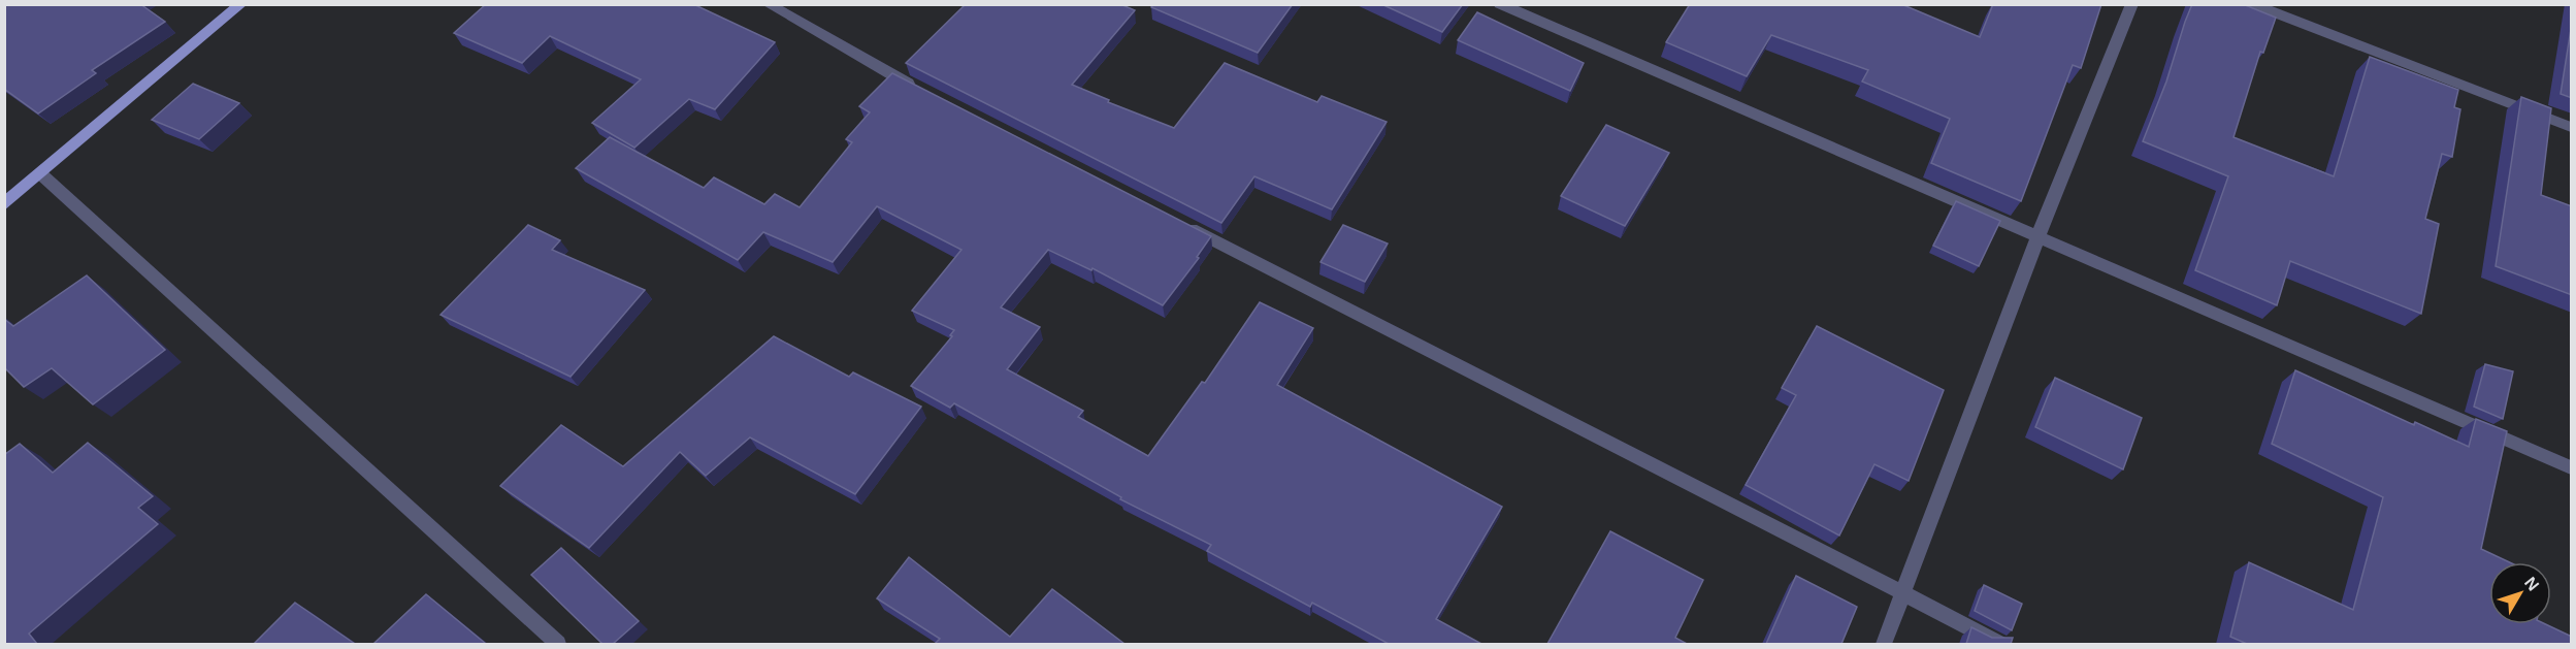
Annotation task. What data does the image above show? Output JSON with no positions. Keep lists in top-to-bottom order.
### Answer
{
  "north": "top right"
}
